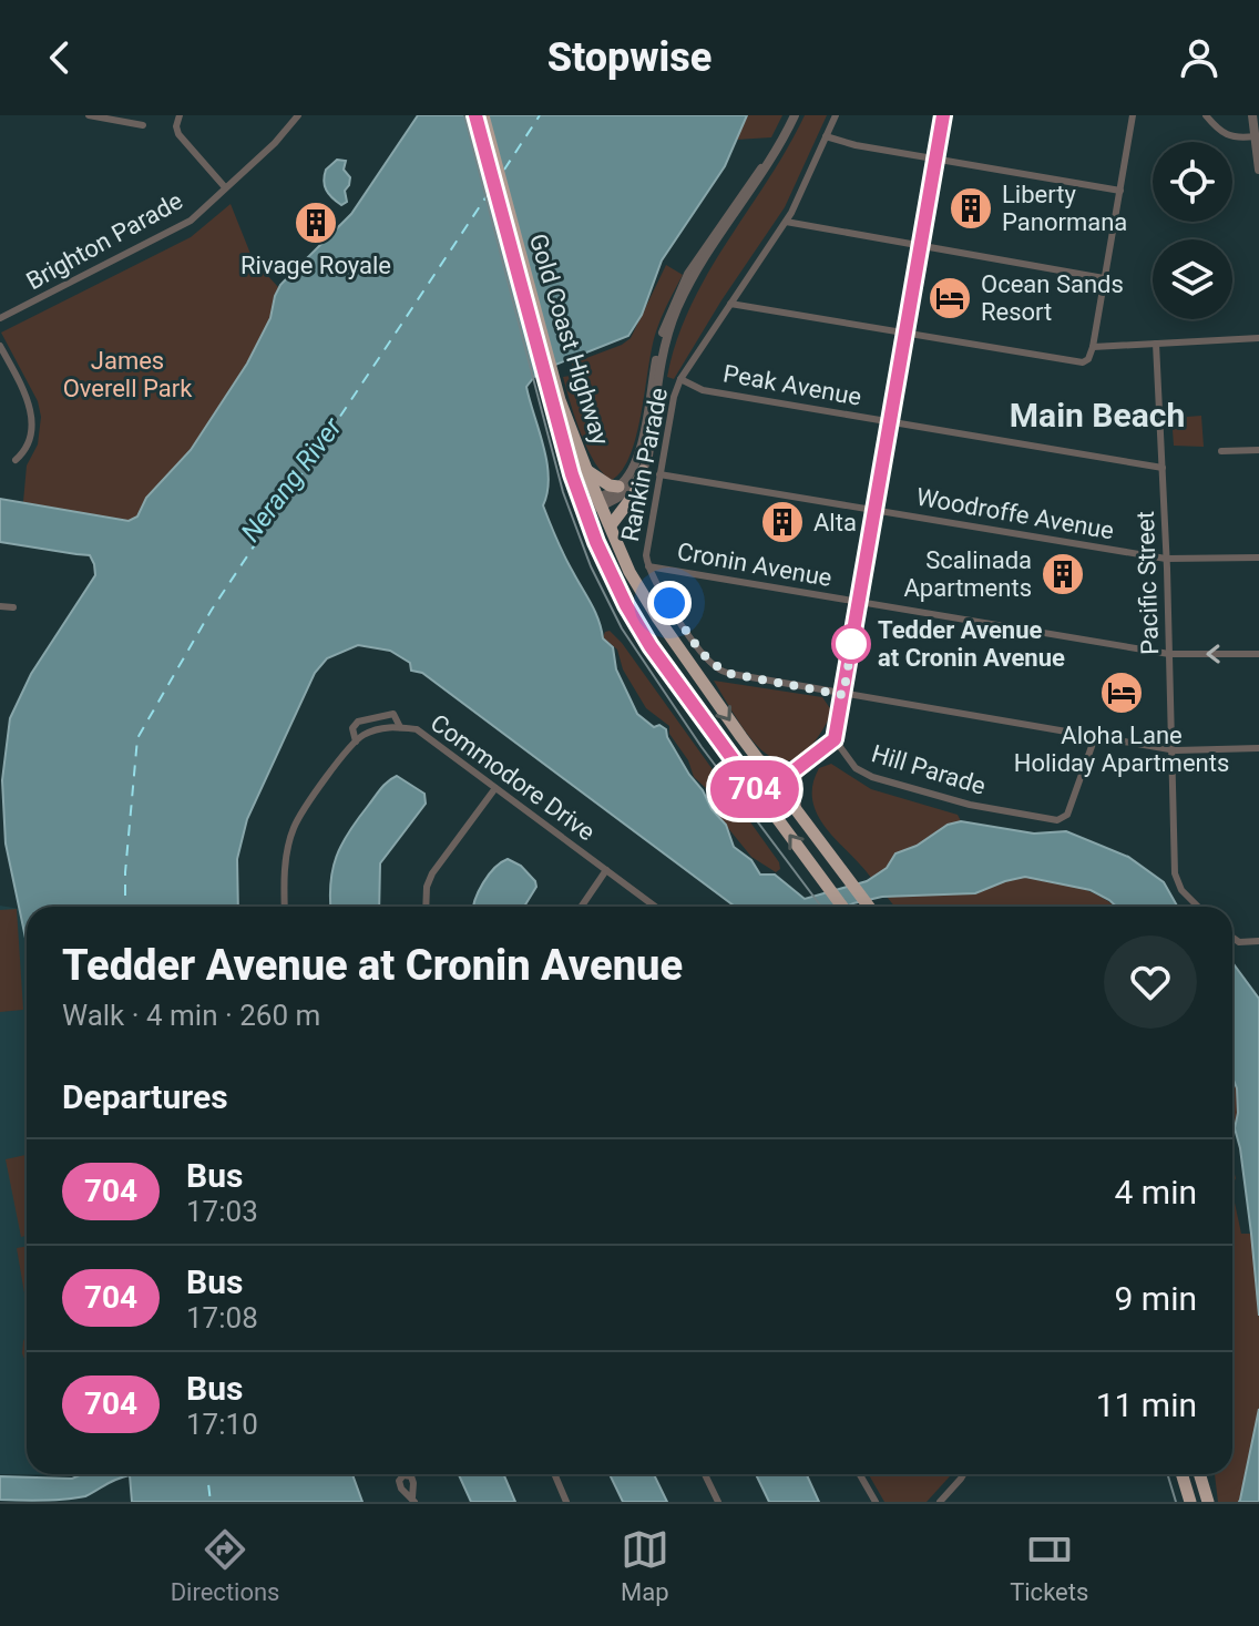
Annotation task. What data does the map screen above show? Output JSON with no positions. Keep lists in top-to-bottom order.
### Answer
{
  "streets": {
    "highway": ["Gold Coast Highway"],
    "street": [
      "Brighton Parade",
      "Peak Avenue",
      "Rankin Parade",
      "Woodroffe Avenue",
      "Cronin Avenue",
      "Pacific Street",
      "Hill Parade",
      "Commodore Drive"
    ]
  },
  "crossings": [
    ["Peak Avenue", "Rankin Parade"],
    ["Peak Avenue", "Pacific Street"],
    ["Rankin Parade", "Woodroffe Avenue"],
    ["Rankin Parade", "Cronin Avenue"],
    ["Woodroffe Avenue", "Pacific Street"],
    ["Cronin Avenue", "Pacific Street"]
  ],
  "districts": ["Main Beach"],
  "water": ["Nerang River"],
  "parks": ["James Overell Park"],
  "places": {
    "building": [
      "Liberty Panormana",
      "Rivage Royale",
      "Alta",
      "Scalinada Apartments"
    ],
    "hotel": ["Ocean Sands Resort", "Aloha Lane Holiday Apartments"],
    "other": ["Tedder Avenue at Cronin Avenue"]
  },
  "lines": ["bus line 704"],
  "page": {
    "header": "Stopwise",
    "on_map": "704",
    "heading": [
      ["Tedder Avenue at Cronin Avenue", "Walk · 4 min · 260 m"],
      "Departures"
    ],
    "list": [
      {
        "mark": "704",
        "name": "Bus",
        "note": "17:03",
        "value": "4 min"
      },
      {
        "mark": "704",
        "name": "Bus",
        "note": "17:08",
        "value": "9 min"
      },
      {
        "mark": "704",
        "name": "Bus",
        "note": "17:10",
        "value": "11 min"
      }
    ],
    "tabs": ["Directions", "Map", "Tickets"]
  }
}
